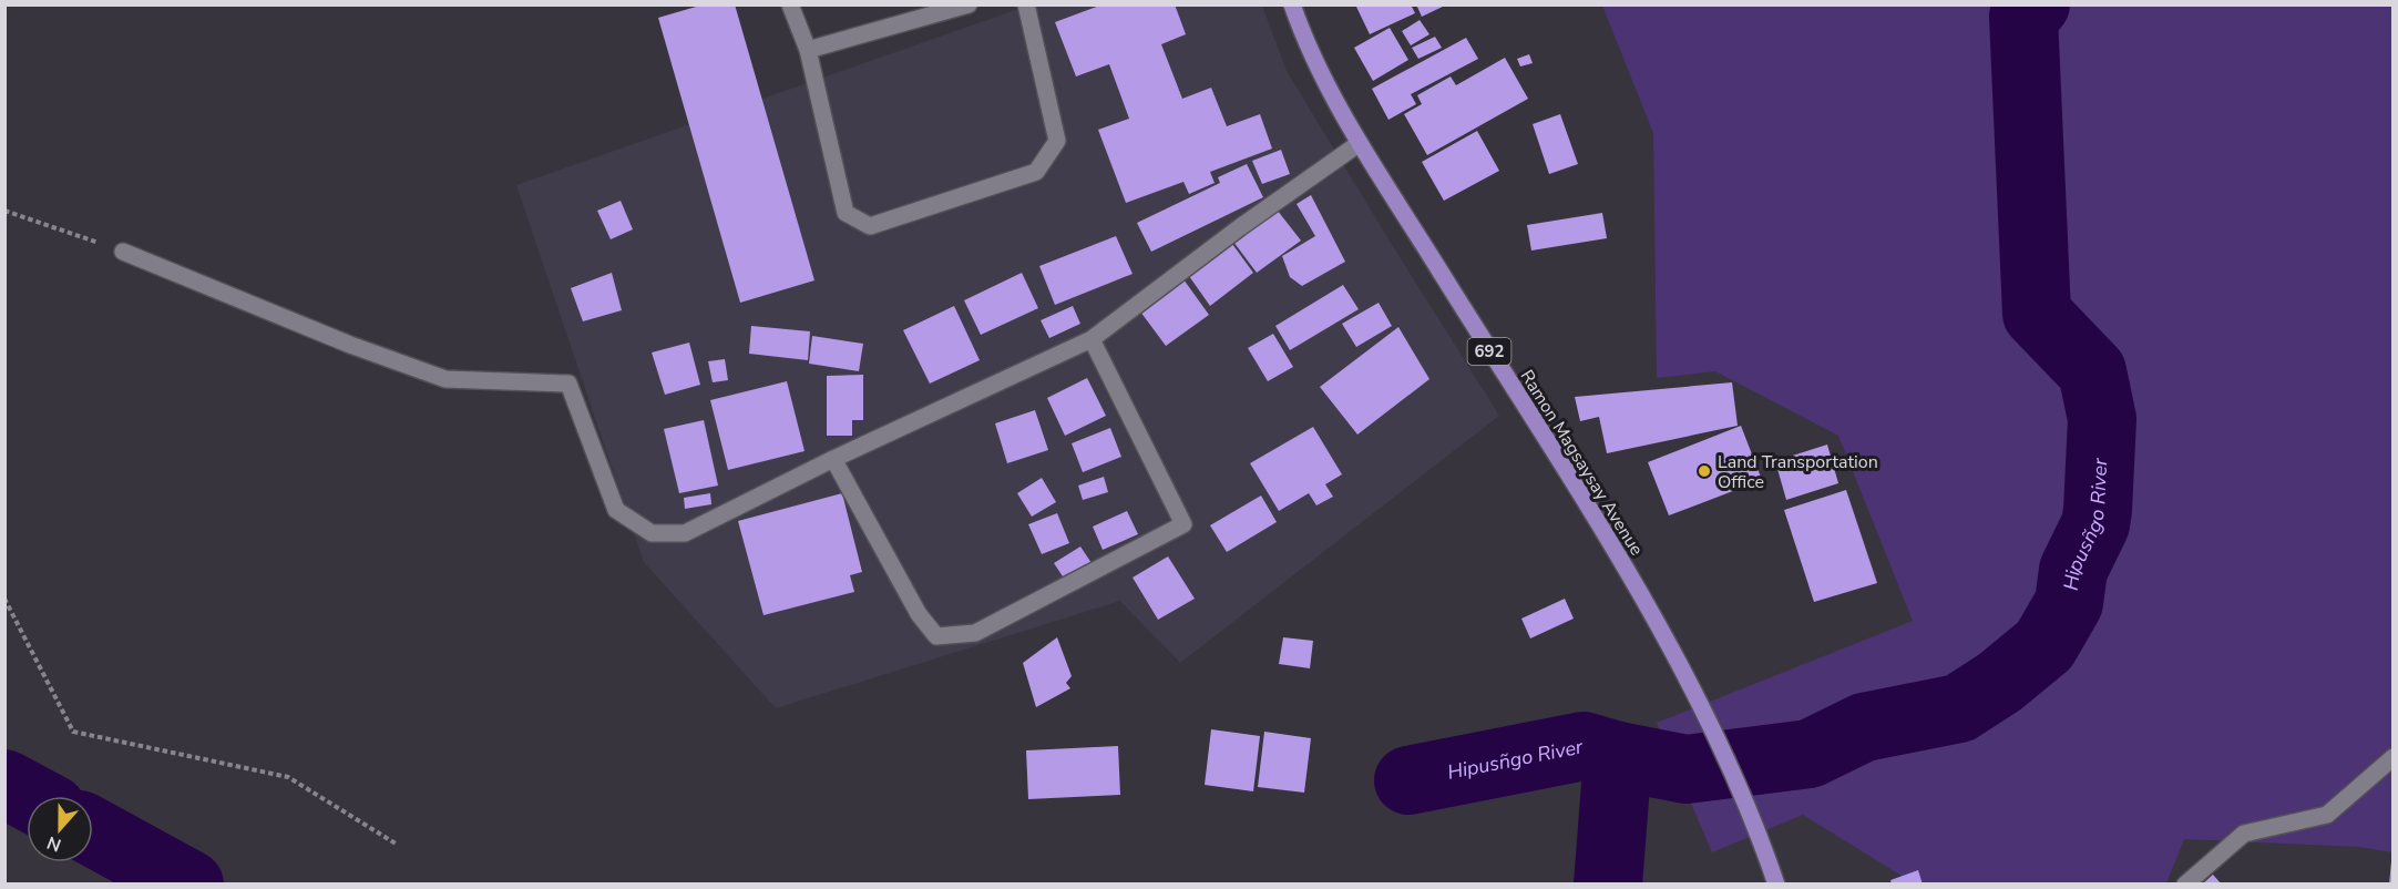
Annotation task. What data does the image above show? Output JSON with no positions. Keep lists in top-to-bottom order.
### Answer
{
  "streets": {
    "main road": ["692", "Ramon Magsaysay Avenue"]
  },
  "water": ["Hipusñgo River"],
  "places": ["Land Transportation Office"],
  "north": "bottom"
}
